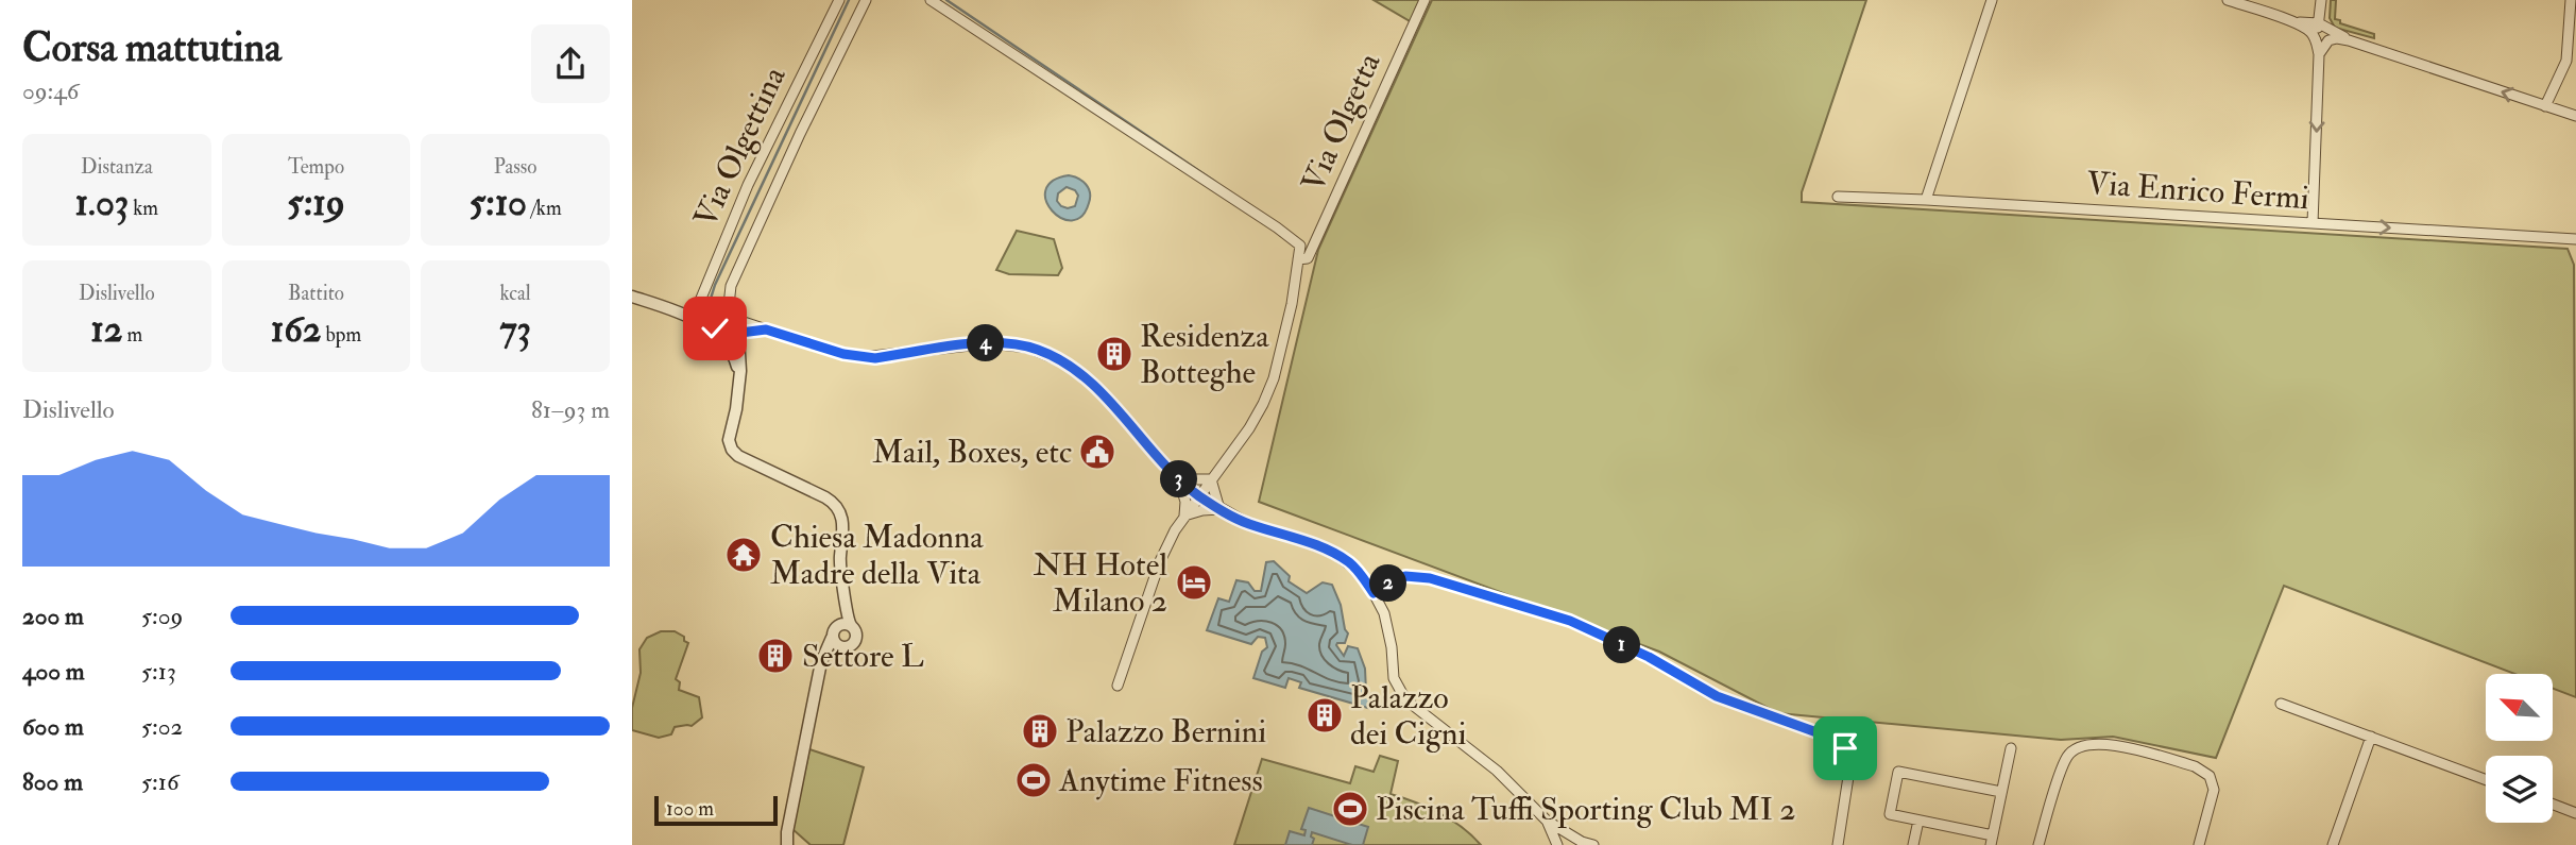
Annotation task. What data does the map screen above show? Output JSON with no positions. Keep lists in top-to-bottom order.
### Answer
{
  "streets": {
    "street": ["Via Olgetta", "Via Olgettina", "Via Enrico Fermi"]
  },
  "places": {
    "building": [
      "Residenza Botteghe",
      "Settore L",
      "Palazzo dei Cigni",
      "Palazzo Bernini"
    ],
    "public building": ["Mail, Boxes, etc"],
    "temple": ["Chiesa Madonna Madre della Vita"],
    "hotel": ["NH Hotel Milano 2"],
    "sports": ["Anytime Fitness", "Piscina Tuffi Sporting Club MI 2"]
  },
  "scale_bar": "100 m",
  "north": "top left",
  "page": {
    "heading": ["Corsa mattutina", "09:46"],
    "stats": [
      ["Distanza", "1.03 km"],
      ["Tempo", "5:19"],
      ["Passo", "5:10 /km"],
      ["Dislivello", "12 m"],
      ["Battito", "162 bpm"],
      ["kcal", "73"]
    ],
    "pins": [
      "4",
      "3",
      "2",
      "1"
    ],
    "chart": ["Dislivello", "81–93 m"],
    "list": [
      {
        "name": "200 m",
        "note": "5:09"
      },
      {
        "name": "400 m",
        "note": "5:13"
      },
      {
        "name": "600 m",
        "note": "5:02"
      },
      {
        "name": "800 m",
        "note": "5:16"
      }
    ],
    "scale": "100 m"
  }
}
